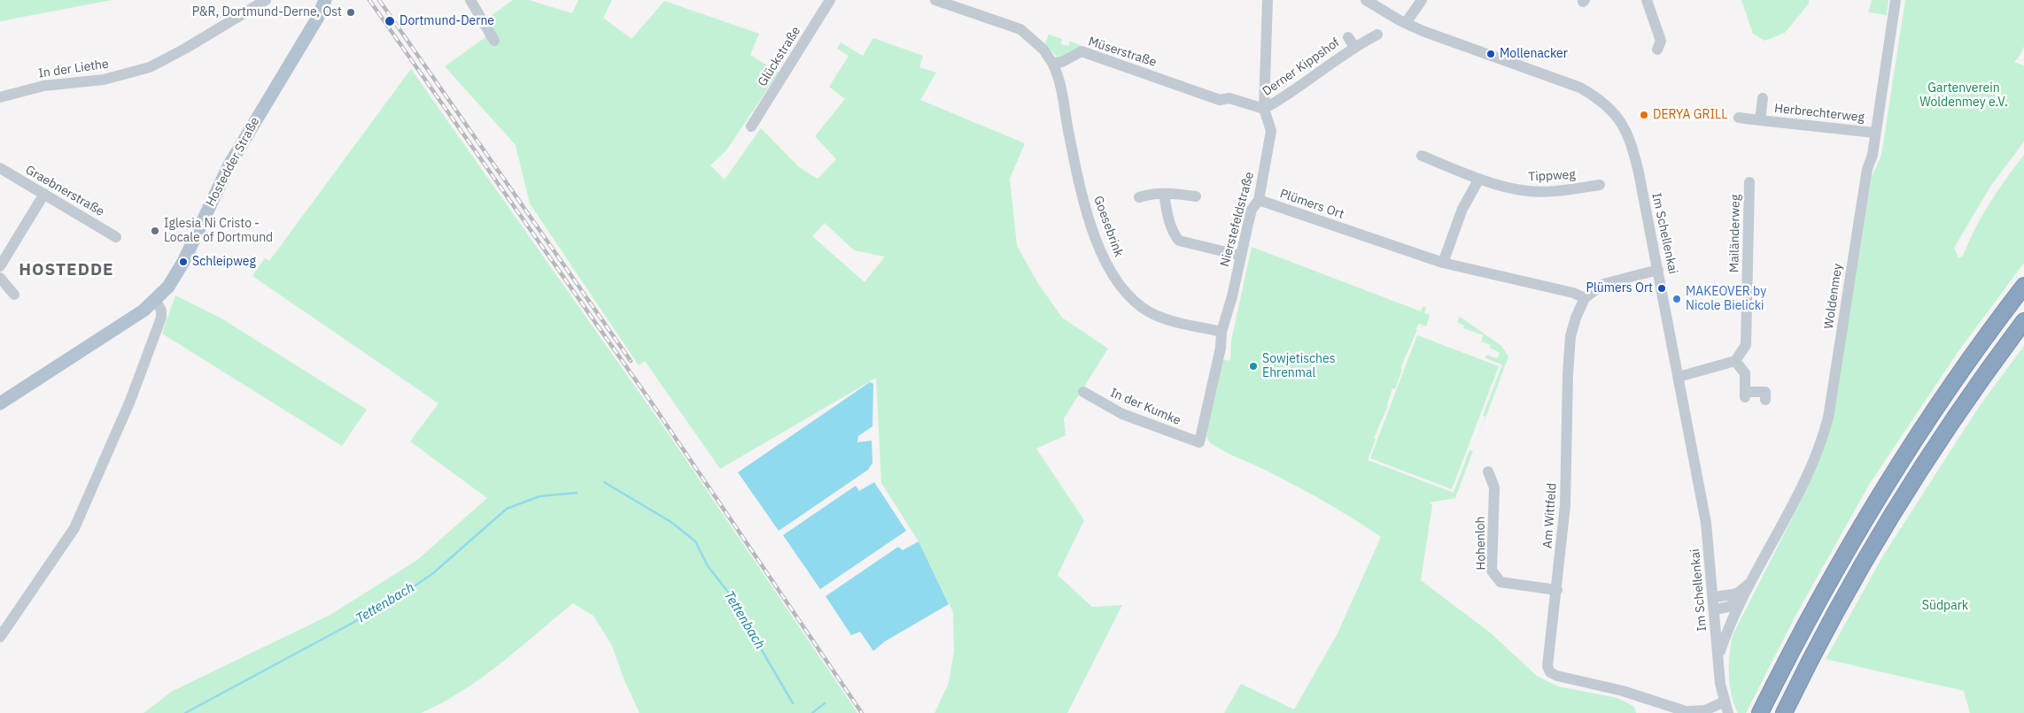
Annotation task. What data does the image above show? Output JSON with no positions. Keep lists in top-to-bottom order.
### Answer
{
  "streets": {
    "main road": ["Hostedder Straße"],
    "street": [
      "Müserstraße",
      "Glückstraße",
      "Derner Kippshof",
      "In der Liethe",
      "Herbrechterweg",
      "Tippweg",
      "Graebnerstraße",
      "Plümers Ort",
      "Nierstefeldstraße",
      "Goesebrink",
      "Im Schellenkai",
      "Mailänderweg",
      "Woldenmey",
      "In der Kumke",
      "Am Wittfeld",
      "Hohenloh"
    ]
  },
  "crossings": [
    ["Müserstraße", "Derner Kippshof"],
    ["Müserstraße", "Nierstefeldstraße"],
    ["Müserstraße", "Goesebrink"],
    ["Derner Kippshof", "Nierstefeldstraße"],
    ["Herbrechterweg", "Woldenmey"],
    ["Plümers Ort", "Nierstefeldstraße"],
    ["Plümers Ort", "Am Wittfeld"],
    ["Nierstefeldstraße", "Goesebrink"],
    ["Nierstefeldstraße", "In der Kumke"],
    ["Im Schellenkai", "Woldenmey"],
    ["Im Schellenkai", "Am Wittfeld"],
    ["Am Wittfeld", "Hohenloh"]
  ],
  "districts": ["HOSTEDDE"],
  "water": ["Tettenbach"],
  "parks": ["Gartenverein Woldenmey e.V.", "Südpark"],
  "places": [
    "P&R, Dortmund-Derne, Ost",
    "Dortmund-Derne",
    "Mollenacker",
    "DERYA GRILL",
    "Iglesia Ni Cristo - Locale of Dortmund",
    "Schleipweg",
    "Plümers Ort",
    "MAKEOVER by Nicole Bielicki",
    "Sowjetisches Ehrenmal"
  ]
}
